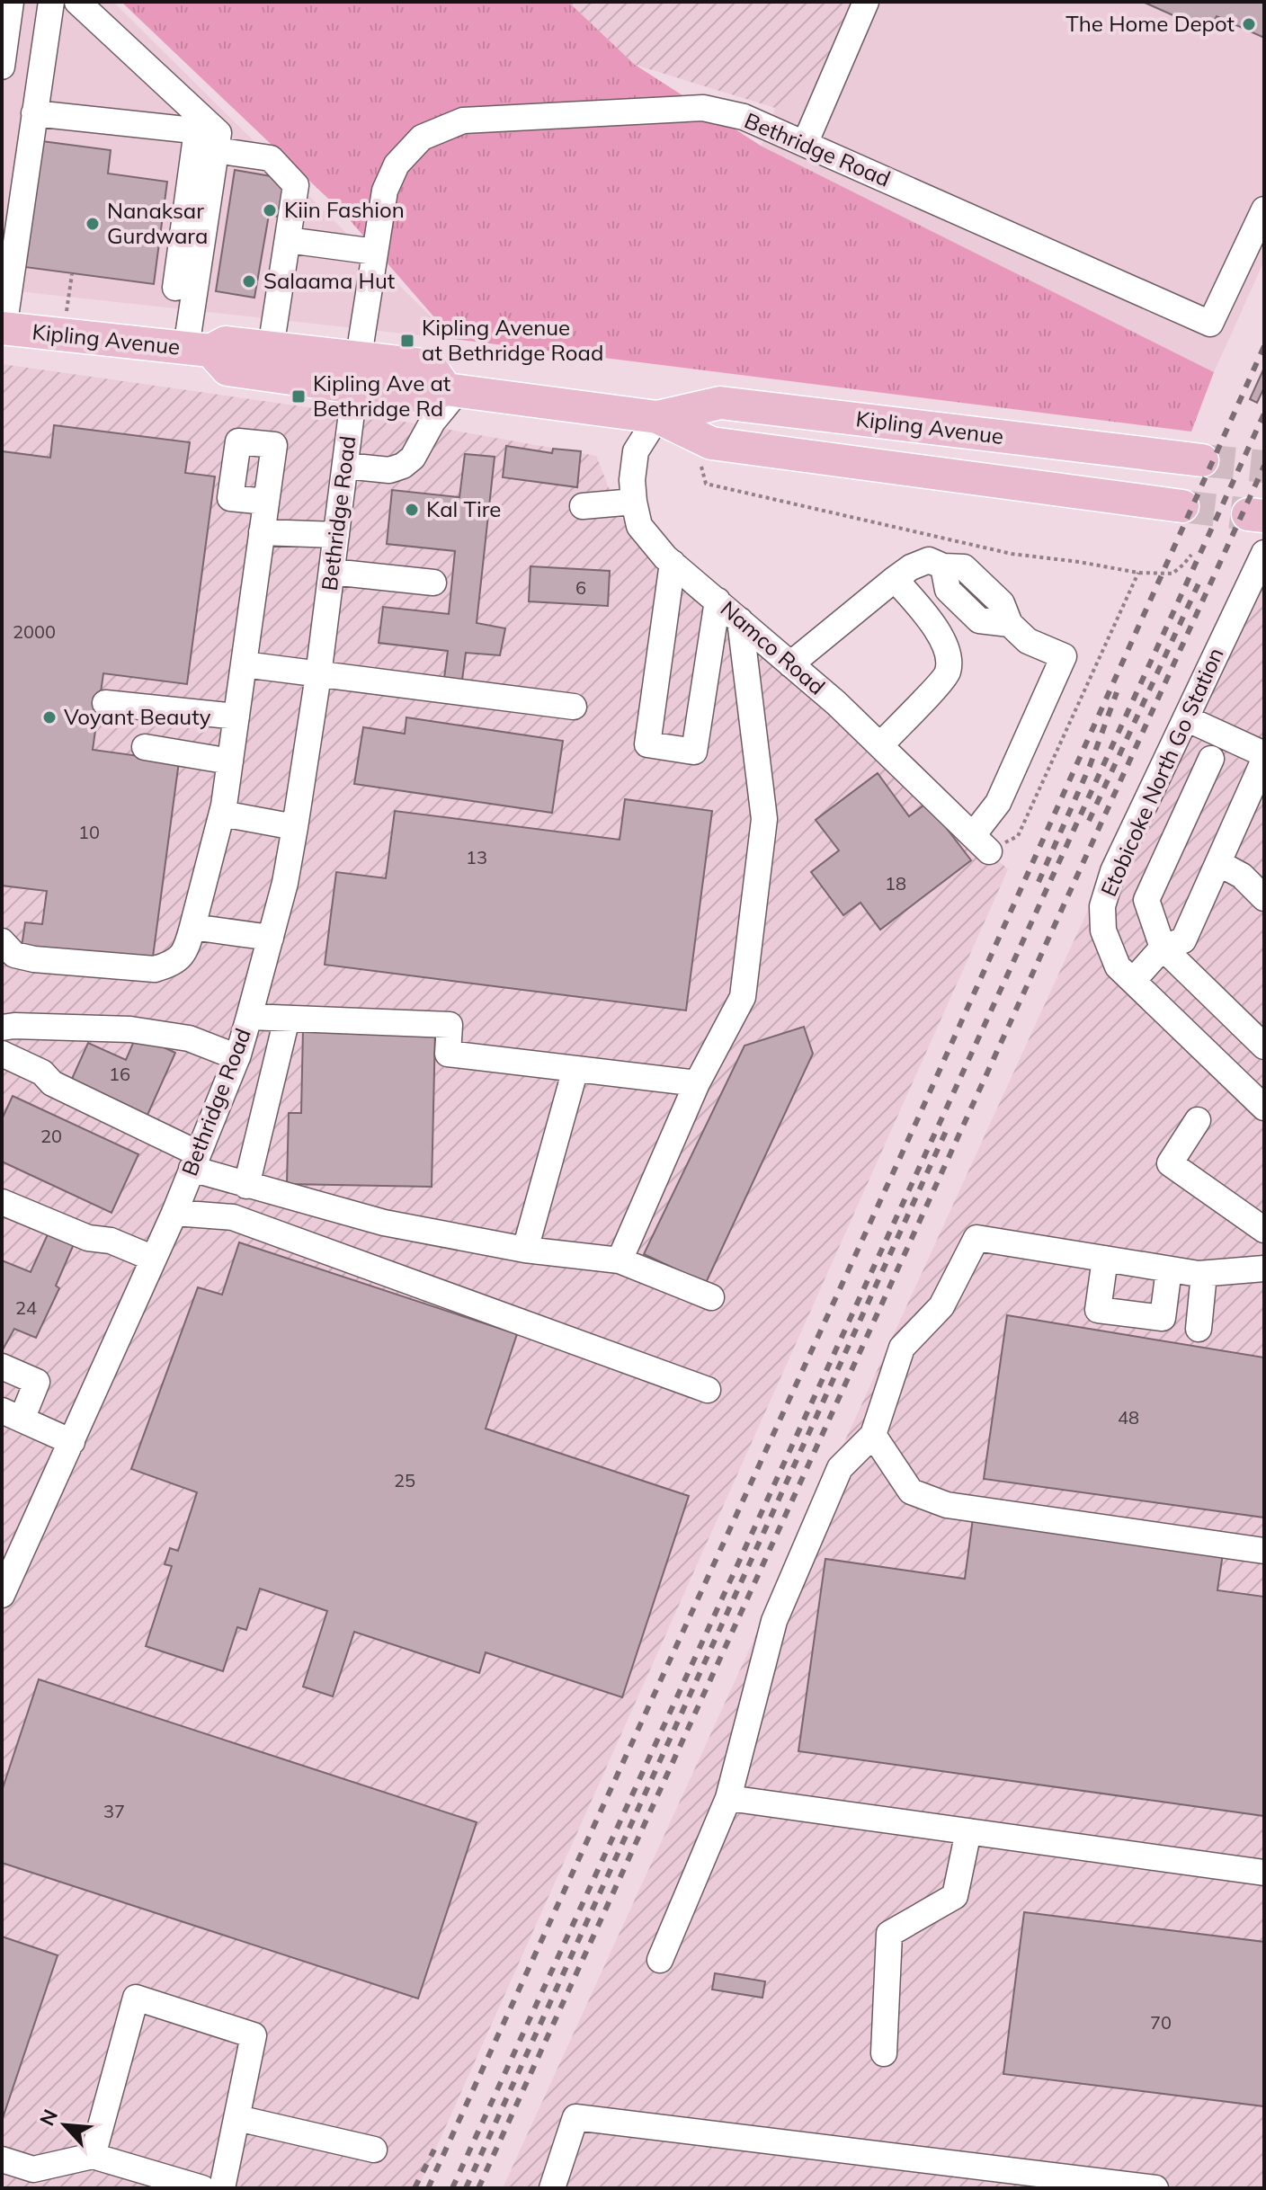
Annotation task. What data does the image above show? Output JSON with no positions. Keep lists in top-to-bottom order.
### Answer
{
  "streets": {
    "main road": ["Kipling Avenue"],
    "street": ["Bethridge Road", "Namco Road", "Etobicoke North Go Station"]
  },
  "crossings": [
    ["Bethridge Road", "Kipling Avenue"],
    ["Kipling Avenue", "Namco Road"]
  ],
  "places": {
    "other": [
      "The Home Depot",
      "Kiin Fashion",
      "Nanaksar Gurdwara",
      "Salaama Hut",
      "Kal Tire",
      "Voyant Beauty"
    ],
    "transit": ["Kipling Avenue at Bethridge Road", "Kipling Ave at Bethridge Rd"]
  },
  "house_numbers": [
    "6",
    "2000",
    "10",
    "13",
    "18",
    "16",
    "20",
    "24",
    "48",
    "25",
    "37",
    "70"
  ],
  "north": "top left"
}
